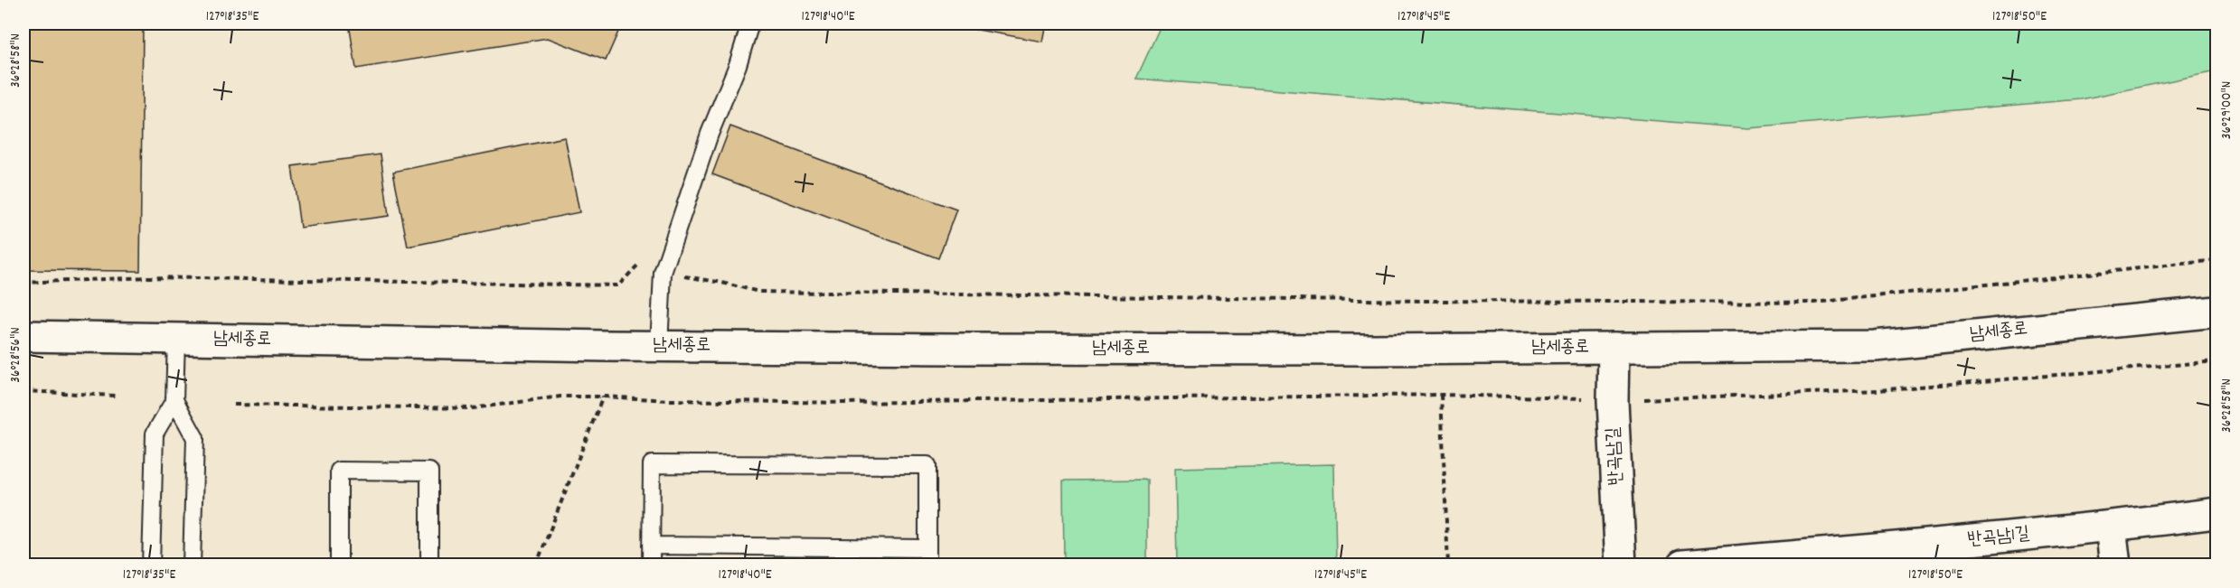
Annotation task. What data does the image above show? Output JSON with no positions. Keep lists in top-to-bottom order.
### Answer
{
  "streets": {
    "street": ["남세종로", "반곡남길", "반곡남1길"]
  },
  "crossings": [
    ["남세종로", "반곡남길"]
  ],
  "coordinates": [
    "127°18'35\"E",
    "127°18'40\"E",
    "127°18'45\"E",
    "127°18'50\"E",
    "36°28'58\"N",
    "36°29'00\"N",
    "36°28'56\"N"
  ]
}
